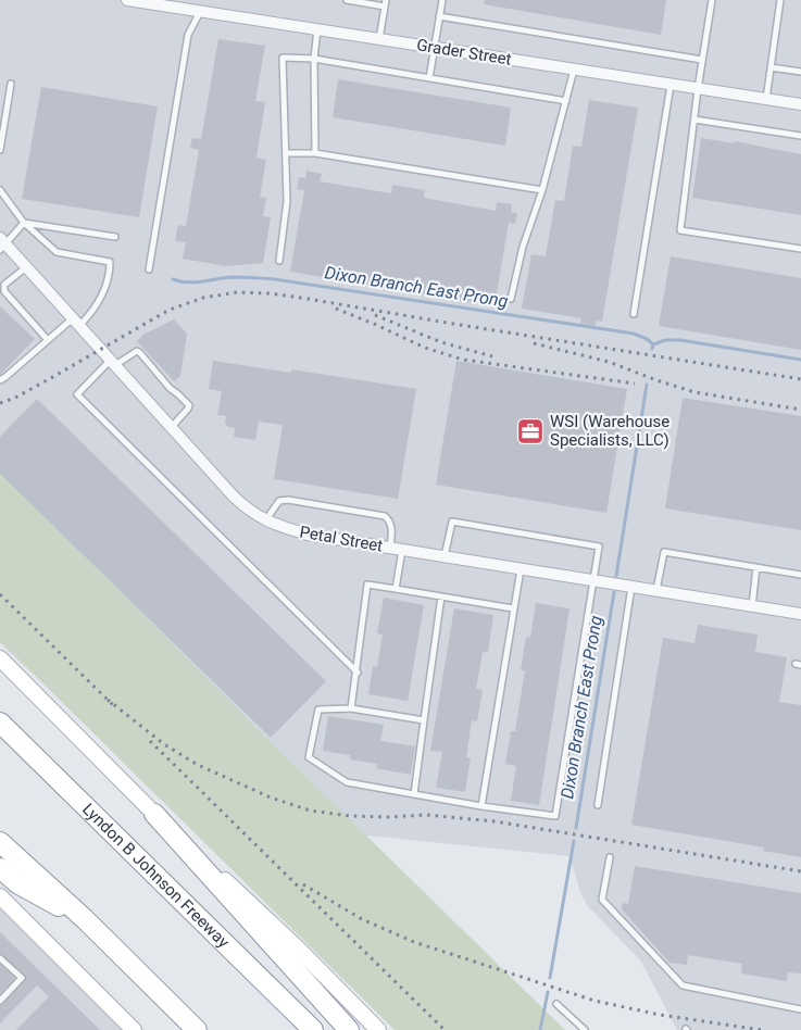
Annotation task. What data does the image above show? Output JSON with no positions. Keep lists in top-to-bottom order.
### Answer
{
  "streets": {
    "highway": ["Lyndon B Johnson Freeway"],
    "street": ["Grader Street", "Petal Street"]
  },
  "water": ["Dixon Branch East Prong"],
  "places": {
    "office": ["WSI (Warehouse Specialists, LLC)"]
  }
}
